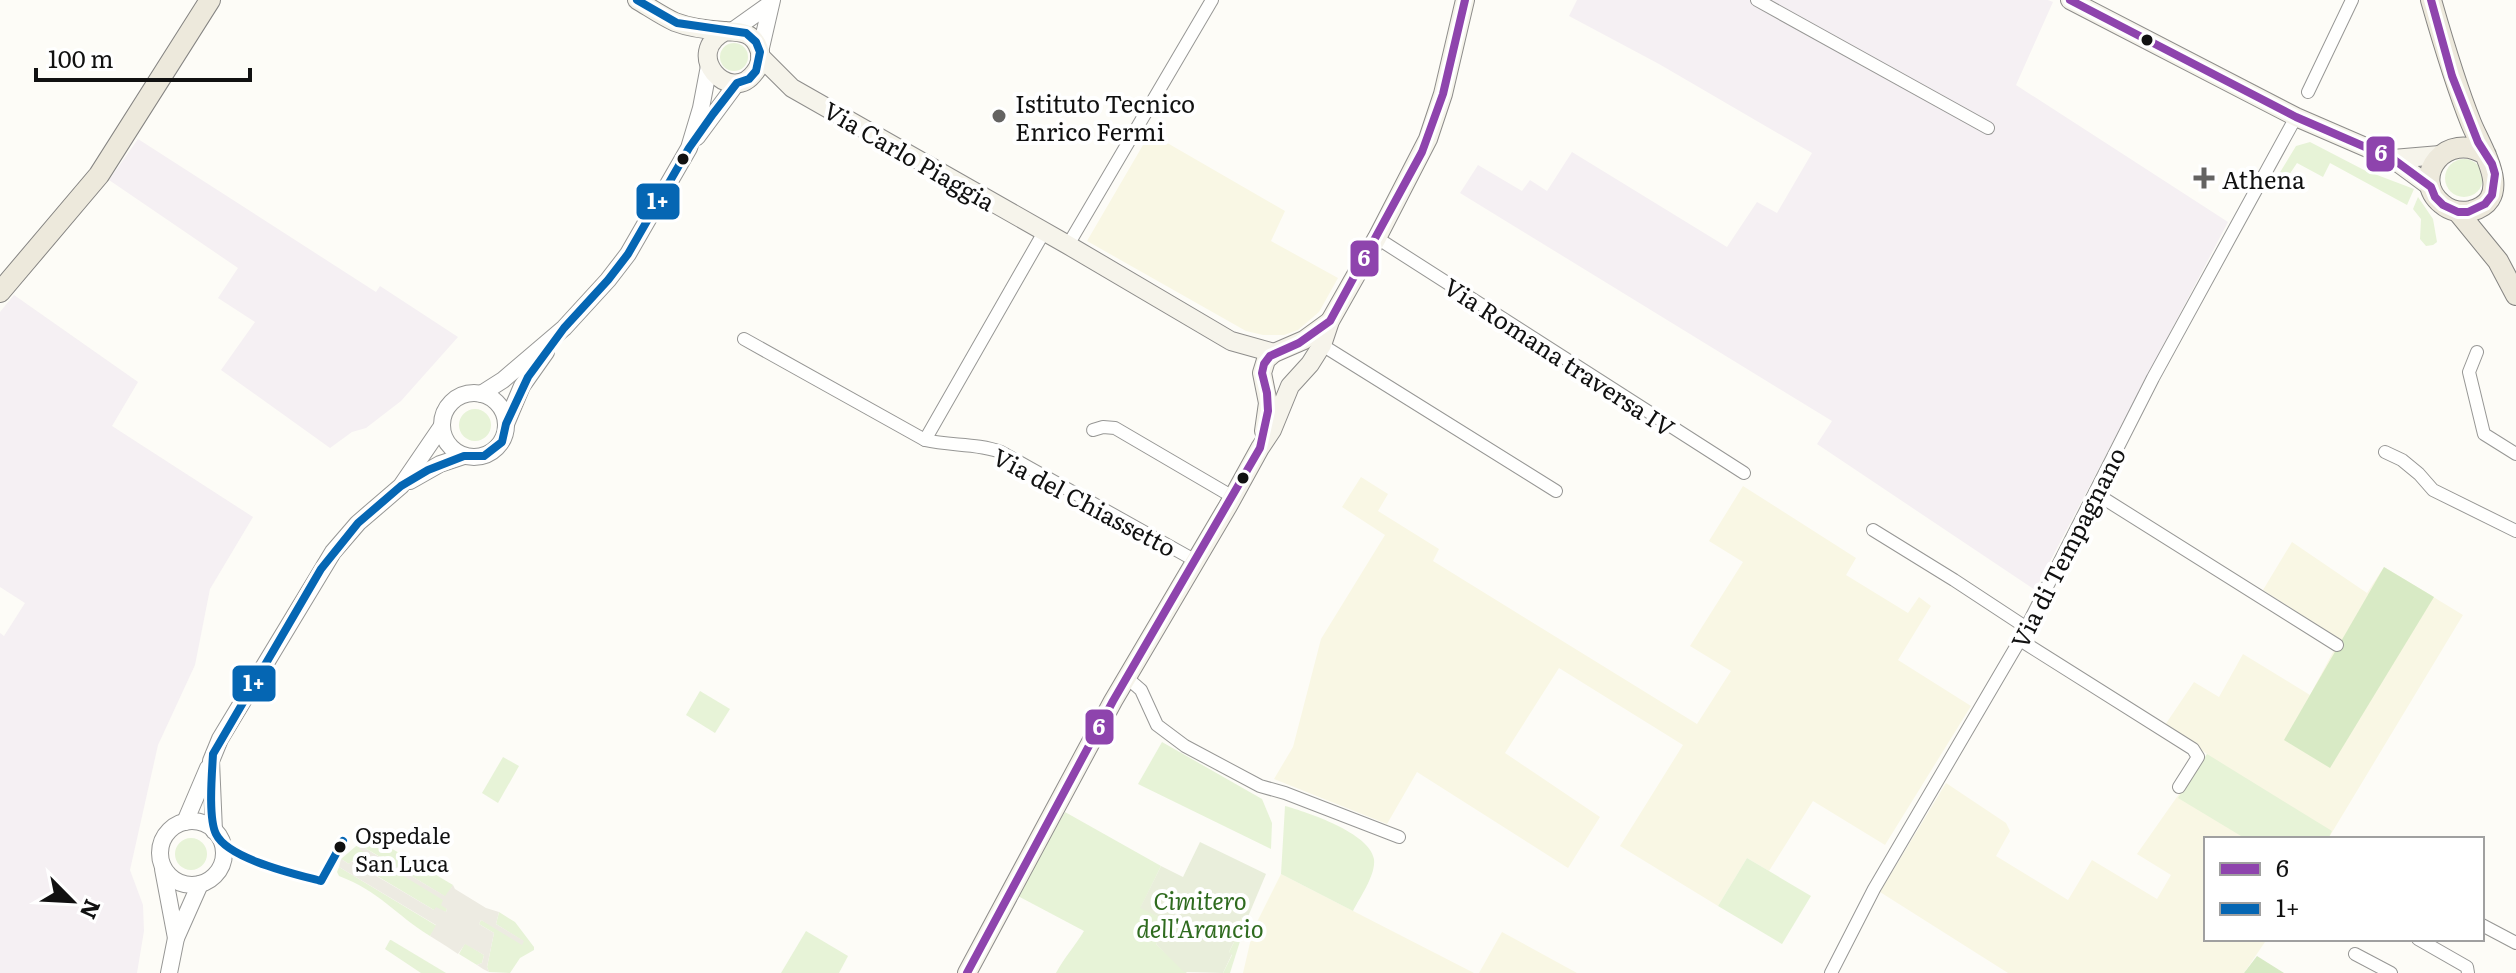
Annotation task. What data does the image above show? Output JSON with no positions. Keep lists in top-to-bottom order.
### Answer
{
  "streets": {
    "main road": ["Via Carlo Piaggia"],
    "street": ["Via Romana traversa IV", "Via del Chiassetto", "Via di Tempagnano"]
  },
  "parks": ["Cimitero dell'Arancio"],
  "places": {
    "other": ["Istituto Tecnico Enrico Fermi", "Ospedale San Luca"],
    "health": ["Athena"]
  },
  "lines": ["transit line 6", "transit line 1+"],
  "legend": ["6", "1+"],
  "scale_bar": "100 m",
  "north": "bottom right"
}
